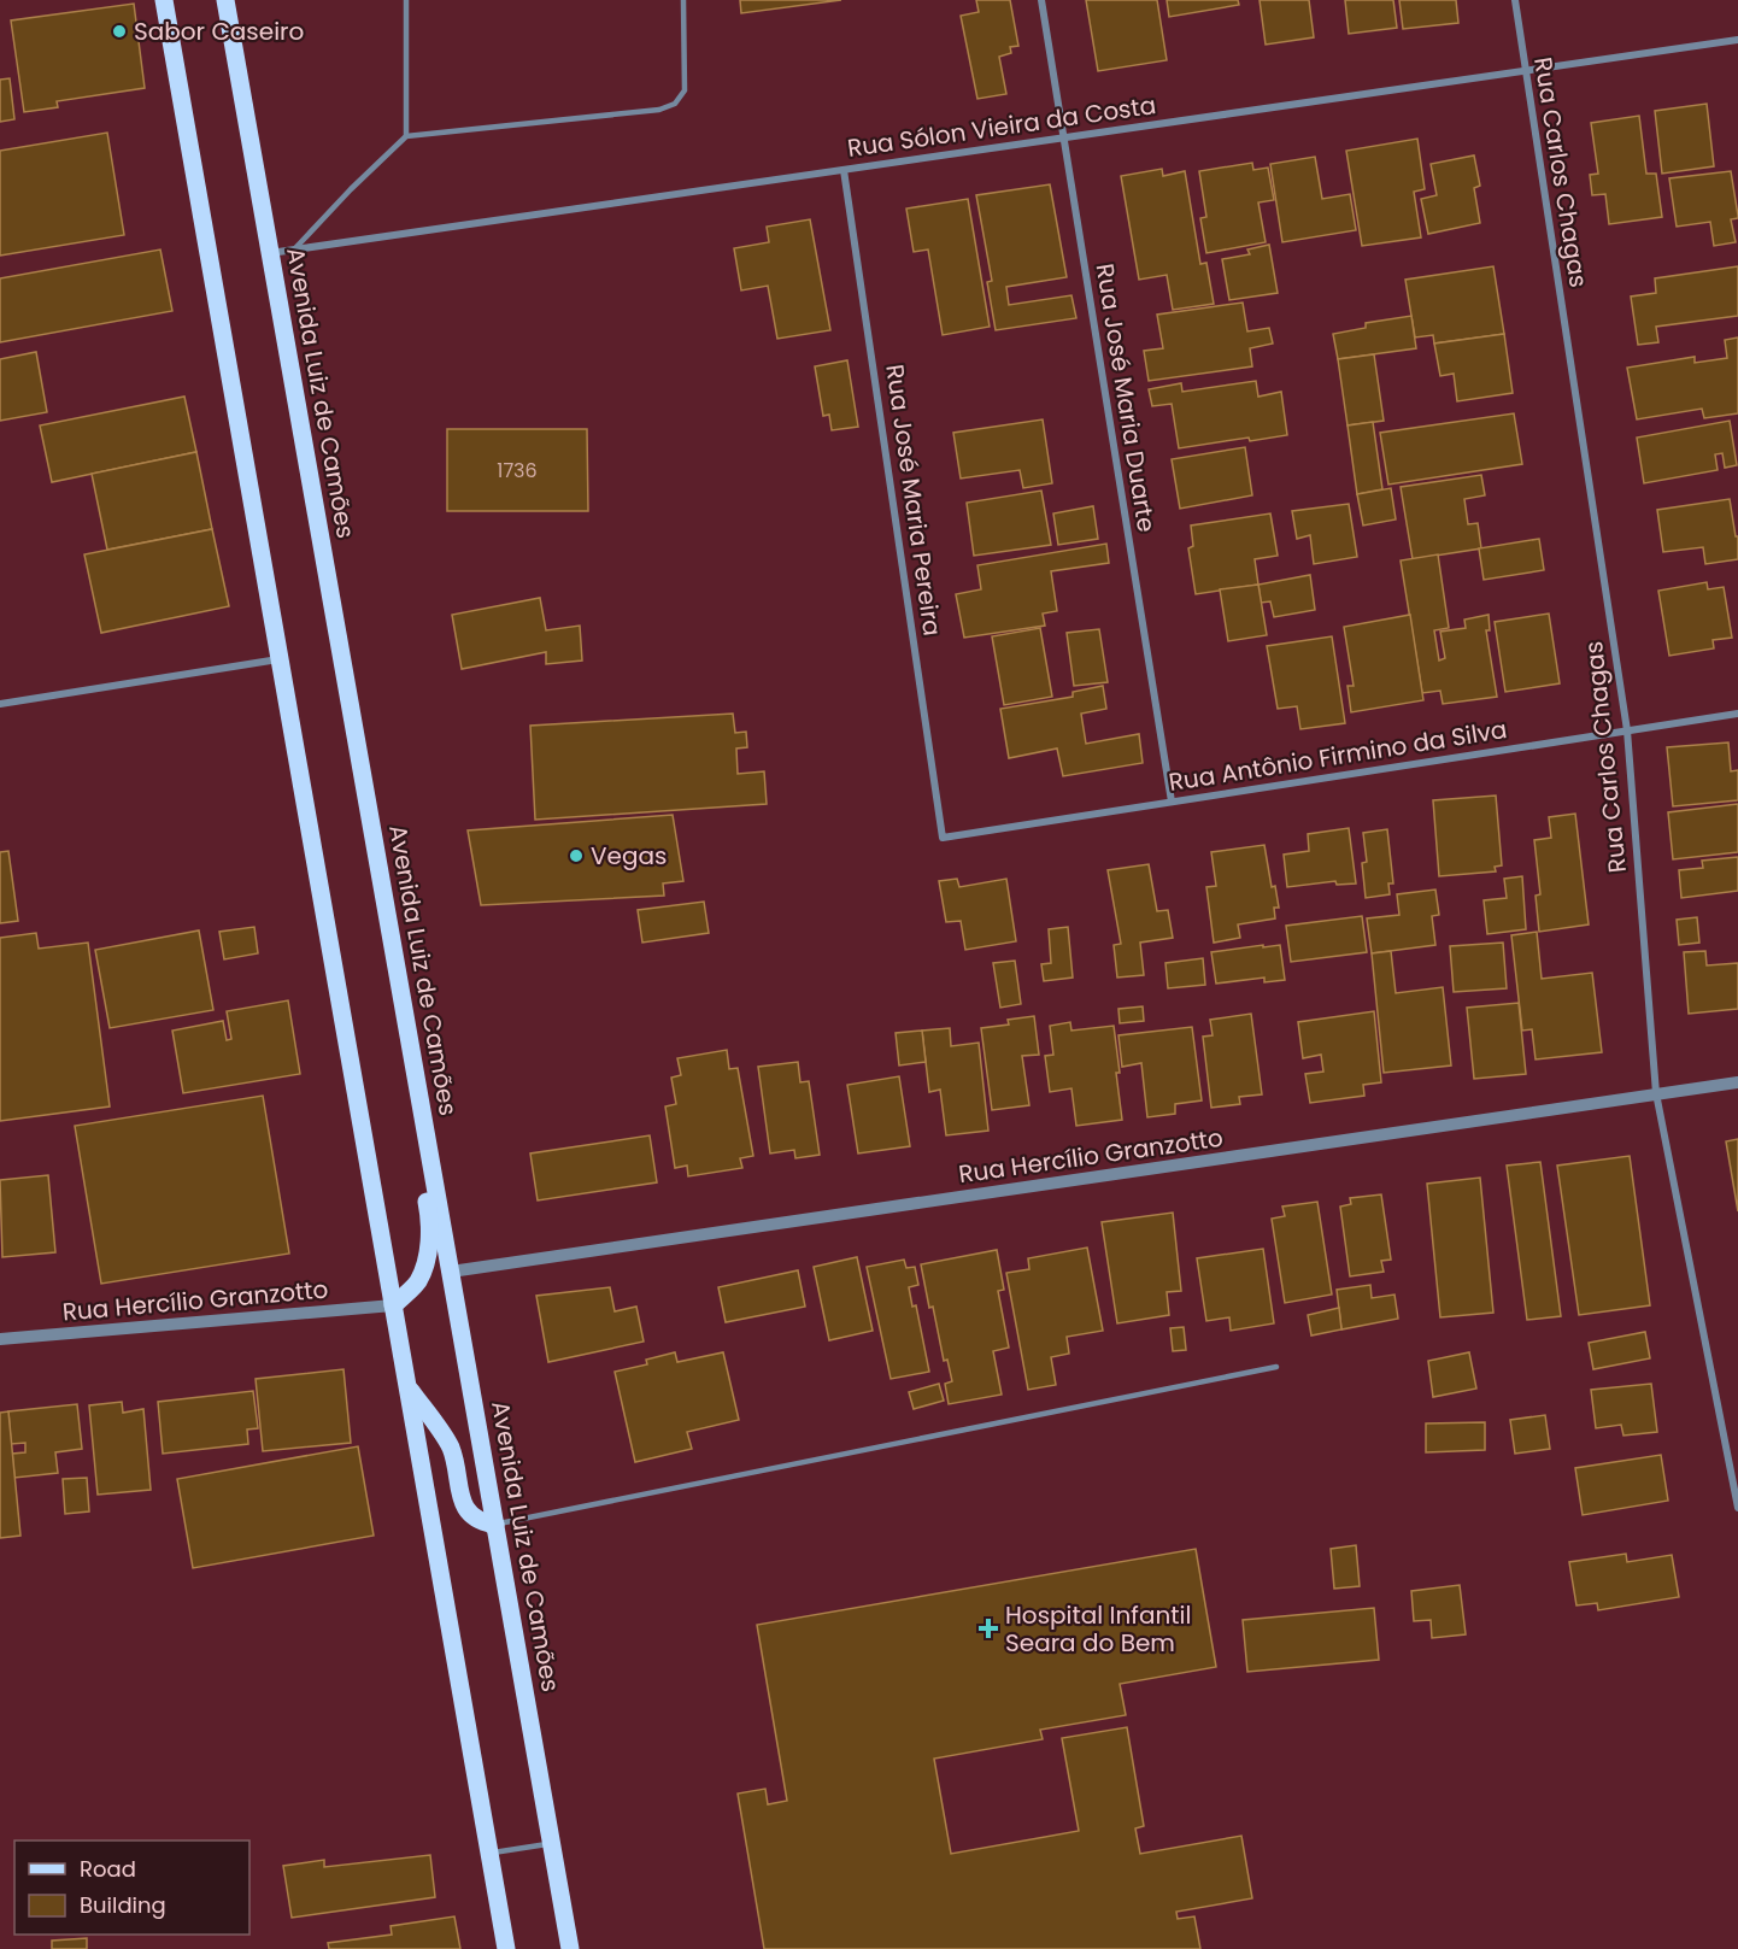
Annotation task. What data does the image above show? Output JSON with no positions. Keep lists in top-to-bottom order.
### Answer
{
  "streets": {
    "main road": ["Avenida Luiz de Camões"],
    "street": [
      "Rua Sólon Vieira da Costa",
      "Rua Carlos Chagas",
      "Rua José Maria Duarte",
      "Rua José Maria Pereira",
      "Rua Antônio Firmino da Silva",
      "Rua Hercílio Granzotto"
    ]
  },
  "crossings": [
    ["Rua Sólon Vieira da Costa", "Rua Carlos Chagas"],
    ["Rua Sólon Vieira da Costa", "Avenida Luiz de Camões"],
    ["Rua Sólon Vieira da Costa", "Rua José Maria Duarte"],
    ["Rua Sólon Vieira da Costa", "Rua José Maria Pereira"],
    ["Rua Carlos Chagas", "Rua Antônio Firmino da Silva"],
    ["Rua Carlos Chagas", "Rua Hercílio Granzotto"],
    ["Avenida Luiz de Camões", "Rua Hercílio Granzotto"],
    ["Rua José Maria Duarte", "Rua Antônio Firmino da Silva"],
    ["Rua José Maria Pereira", "Rua Antônio Firmino da Silva"]
  ],
  "places": {
    "other": ["Sabor Caseiro", "Vegas"],
    "health": ["Hospital Infantil Seara do Bem"]
  },
  "house_numbers": ["1736"],
  "legend": ["Road", "Building"]
}
